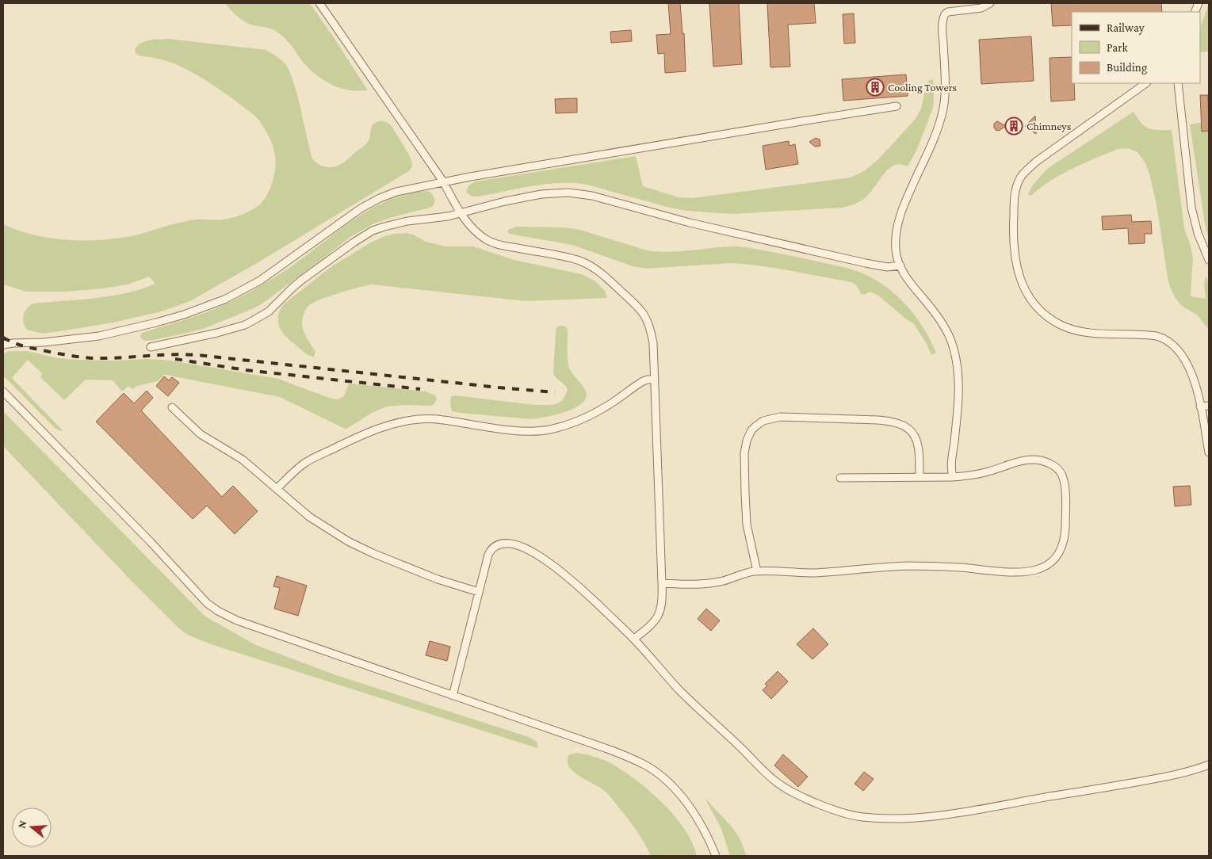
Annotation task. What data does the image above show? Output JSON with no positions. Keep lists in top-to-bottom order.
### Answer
{
  "places": {
    "building": ["Cooling Towers", "Chimneys"]
  },
  "legend": ["Railway", "Park", "Building"],
  "north": "left"
}
